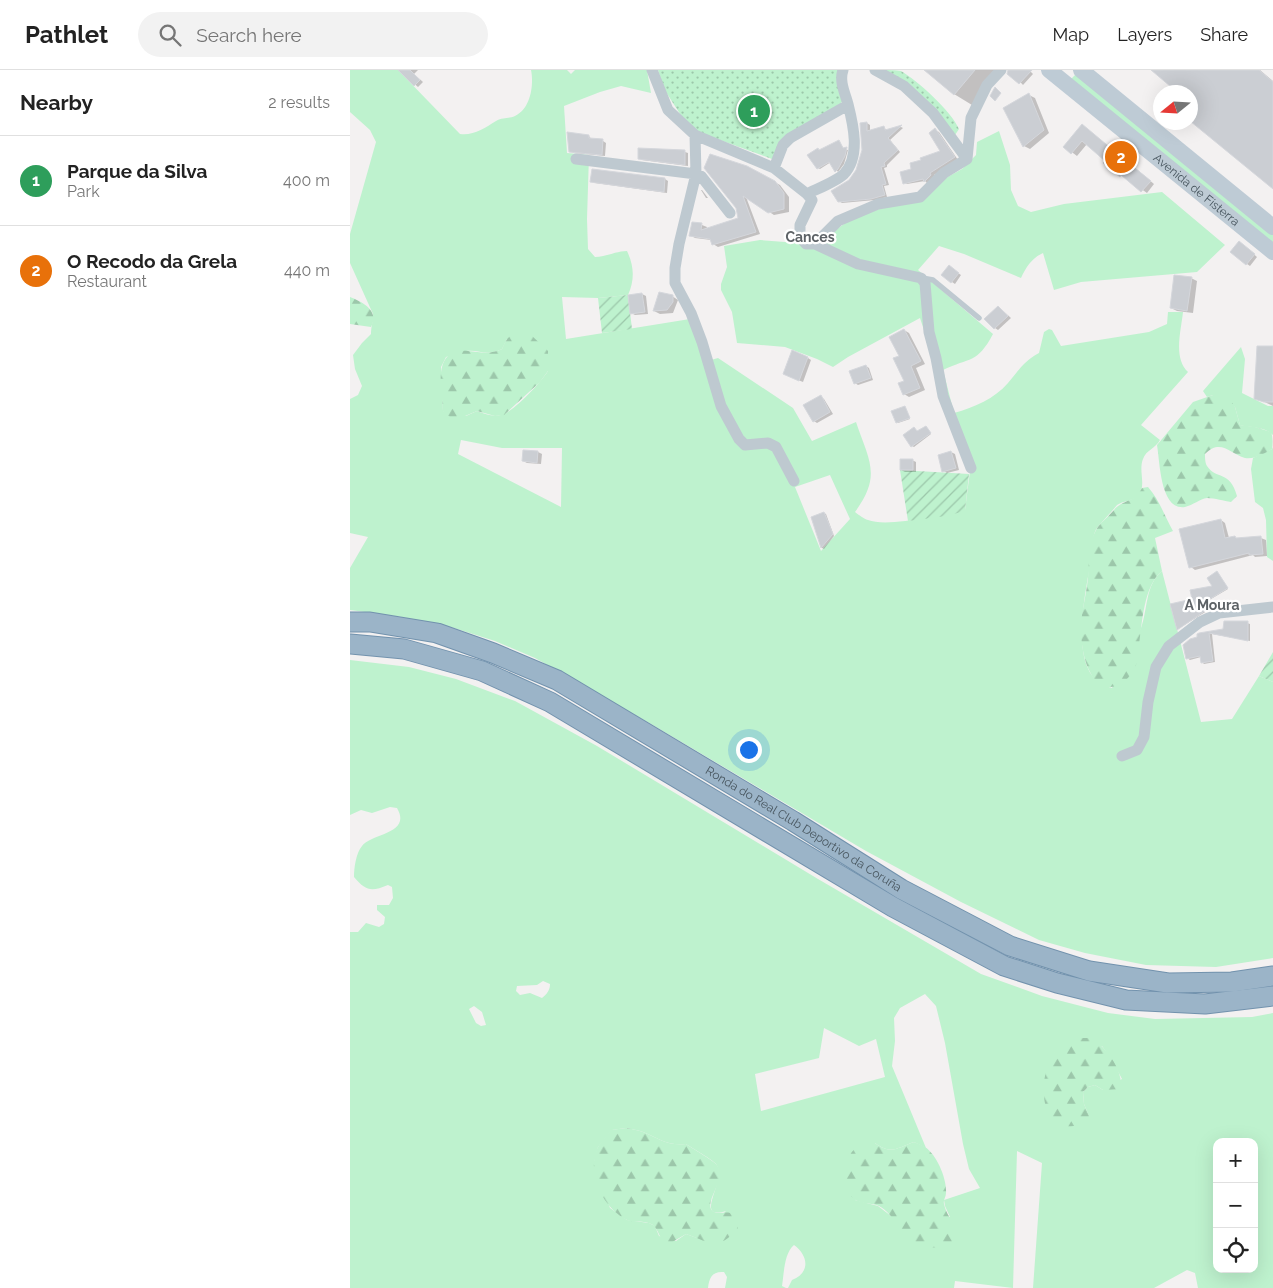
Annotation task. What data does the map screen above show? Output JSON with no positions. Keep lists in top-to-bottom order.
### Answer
{
  "streets": {
    "highway": ["Ronda do Real Club Deportivo da Coruña"],
    "main road": ["Avenida de Fisterra"]
  },
  "districts": ["Cances", "A Moura"],
  "north": "left",
  "page": {
    "header": "Pathlet",
    "search": "Search here",
    "nav": ["Map", "Layers", "Share"],
    "heading": ["Nearby", "2 results"],
    "pins": ["1", "2"],
    "list": [
      {
        "mark": "1",
        "name": "Parque da Silva",
        "note": "Park",
        "value": "400 m"
      },
      {
        "mark": "2",
        "name": "O Recodo da Grela",
        "note": "Restaurant",
        "value": "440 m"
      }
    ],
    "map_buttons": ["+", "−"]
  }
}
